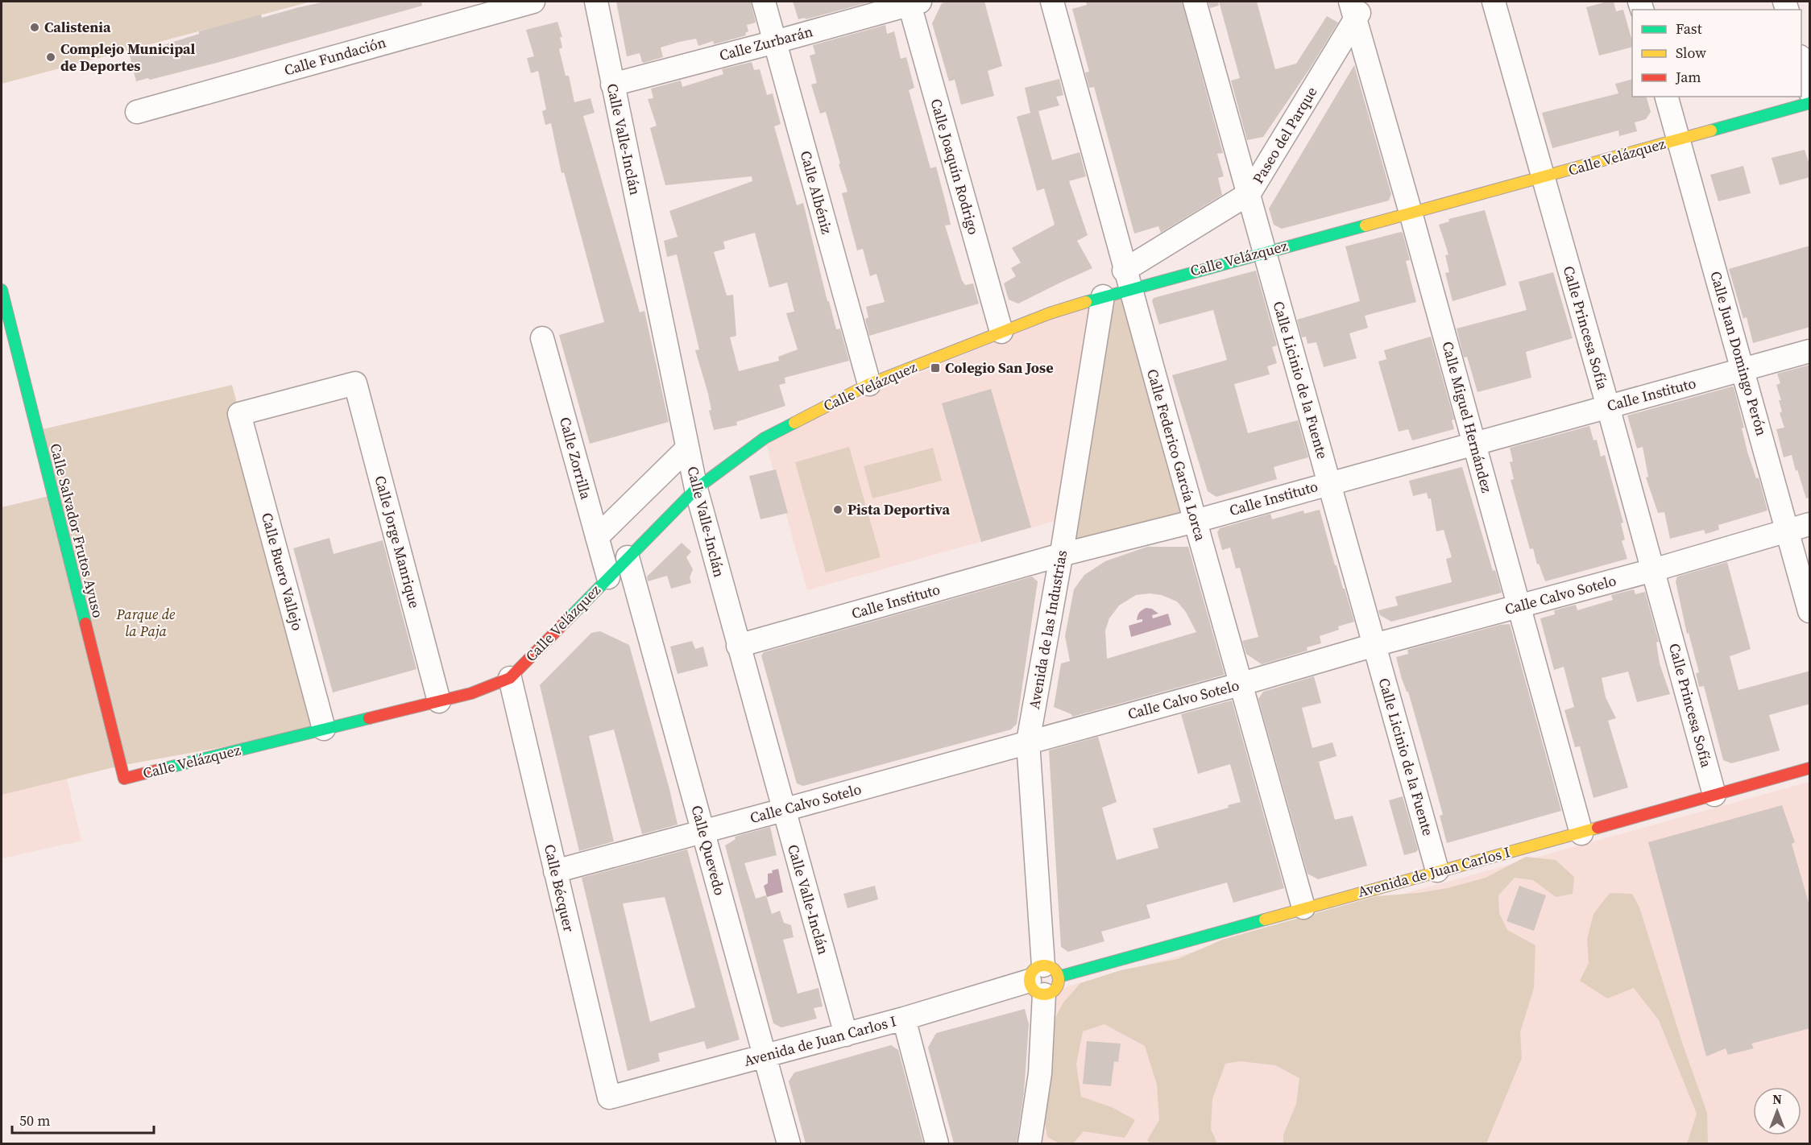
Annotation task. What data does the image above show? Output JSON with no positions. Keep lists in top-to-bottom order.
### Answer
{
  "streets": {
    "street": [
      "Calle Zurbarán",
      "Calle Fundación",
      "Paseo del Parque",
      "Calle Valle-Inclán",
      "Calle Velázquez",
      "Calle Joaquín Rodrigo",
      "Calle Albéniz",
      "Calle Princesa Sofía",
      "Calle Juan Domingo Perón",
      "Calle Licinio de la Fuente",
      "Calle Instituto",
      "Calle Miguel Hernández",
      "Calle Federico García Lorca",
      "Calle Zorrilla",
      "Calle Salvador Frutos Ayuso",
      "Calle Jorge Manrique",
      "Calle Buero Vallejo",
      "Calle Calvo Sotelo",
      "Avenida de las Industrias",
      "Calle Quevedo",
      "Avenida de Juan Carlos I",
      "Calle Bécquer"
    ]
  },
  "crossings": [
    ["Calle Zurbarán", "Calle Valle-Inclán"],
    ["Calle Zurbarán", "Calle Joaquín Rodrigo"],
    ["Calle Zurbarán", "Calle Albéniz"],
    ["Paseo del Parque", "Calle Velázquez"],
    ["Paseo del Parque", "Calle Licinio de la Fuente"],
    ["Paseo del Parque", "Calle Miguel Hernández"],
    ["Paseo del Parque", "Calle Federico García Lorca"],
    ["Calle Valle-Inclán", "Calle Velázquez"],
    ["Calle Valle-Inclán", "Calle Instituto"],
    ["Calle Valle-Inclán", "Calle Calvo Sotelo"],
    ["Calle Valle-Inclán", "Avenida de Juan Carlos I"],
    ["Calle Velázquez", "Calle Joaquín Rodrigo"],
    ["Calle Velázquez", "Calle Albéniz"],
    ["Calle Velázquez", "Calle Princesa Sofía"],
    ["Calle Velázquez", "Calle Juan Domingo Perón"],
    ["Calle Velázquez", "Calle Licinio de la Fuente"],
    ["Calle Velázquez", "Calle Miguel Hernández"],
    ["Calle Velázquez", "Calle Federico García Lorca"],
    ["Calle Velázquez", "Calle Zorrilla"],
    ["Calle Velázquez", "Calle Salvador Frutos Ayuso"],
    ["Calle Velázquez", "Calle Jorge Manrique"],
    ["Calle Velázquez", "Calle Buero Vallejo"],
    ["Calle Velázquez", "Avenida de las Industrias"],
    ["Calle Velázquez", "Calle Quevedo"],
    ["Calle Velázquez", "Calle Bécquer"],
    ["Calle Princesa Sofía", "Calle Instituto"],
    ["Calle Princesa Sofía", "Calle Calvo Sotelo"],
    ["Calle Princesa Sofía", "Avenida de Juan Carlos I"],
    ["Calle Juan Domingo Perón", "Calle Instituto"],
    ["Calle Juan Domingo Perón", "Calle Calvo Sotelo"],
    ["Calle Licinio de la Fuente", "Calle Instituto"],
    ["Calle Licinio de la Fuente", "Calle Calvo Sotelo"],
    ["Calle Licinio de la Fuente", "Avenida de Juan Carlos I"],
    ["Calle Instituto", "Calle Miguel Hernández"],
    ["Calle Instituto", "Calle Federico García Lorca"],
    ["Calle Instituto", "Avenida de las Industrias"],
    ["Calle Miguel Hernández", "Calle Calvo Sotelo"],
    ["Calle Miguel Hernández", "Avenida de Juan Carlos I"],
    ["Calle Federico García Lorca", "Calle Calvo Sotelo"],
    ["Calle Federico García Lorca", "Avenida de Juan Carlos I"],
    ["Calle Jorge Manrique", "Calle Buero Vallejo"],
    ["Calle Calvo Sotelo", "Avenida de las Industrias"],
    ["Calle Calvo Sotelo", "Calle Quevedo"],
    ["Calle Calvo Sotelo", "Calle Bécquer"],
    ["Avenida de las Industrias", "Avenida de Juan Carlos I"],
    ["Calle Quevedo", "Avenida de Juan Carlos I"],
    ["Avenida de Juan Carlos I", "Calle Bécquer"]
  ],
  "parks": ["Parque de la Paja"],
  "places": {
    "other": ["Calistenia", "Complejo Municipal de Deportes", "Pista Deportiva"],
    "transit": ["Colegio San Jose"]
  },
  "legend": ["Fast", "Slow", "Jam"],
  "scale_bar": "50 m",
  "north": "top"
}
